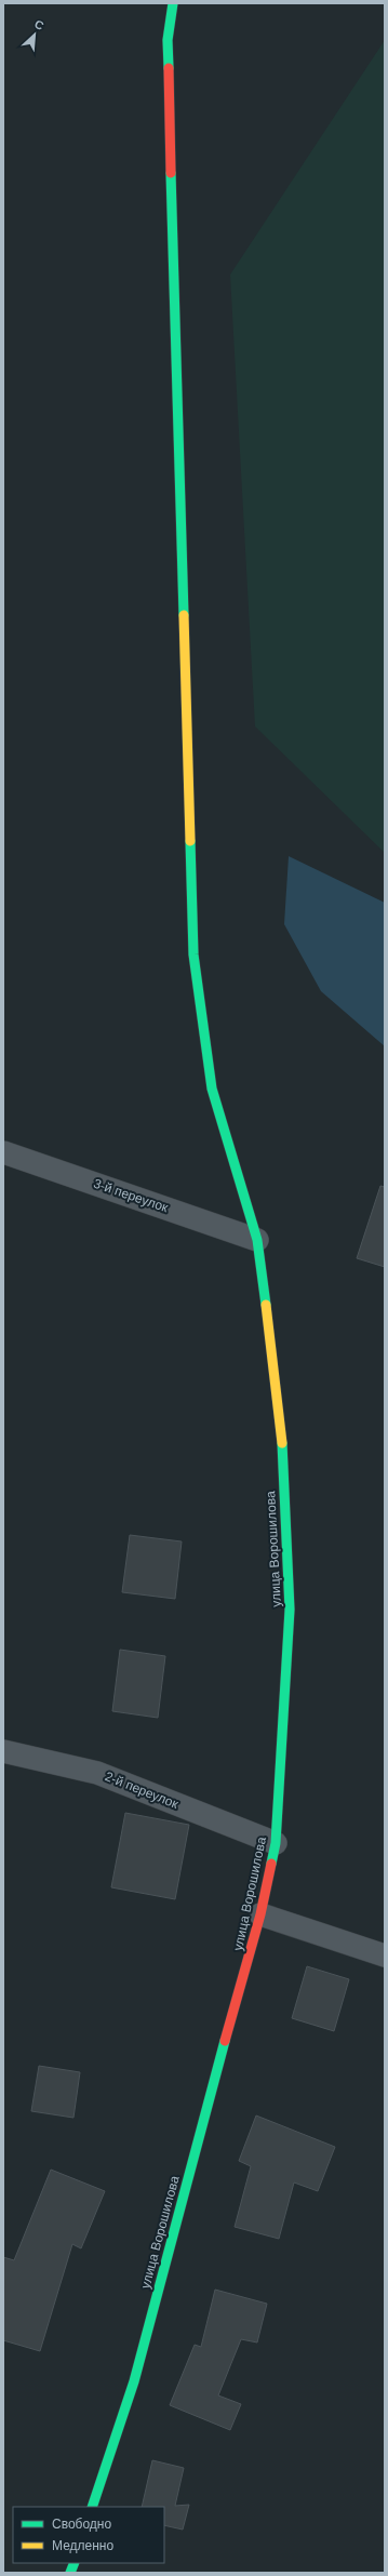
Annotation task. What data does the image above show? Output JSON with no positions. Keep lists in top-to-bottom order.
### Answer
{
  "streets": {
    "street": ["3-й переулок", "улица Ворошилова", "2-й переулок"]
  },
  "crossings": [
    ["3-й переулок", "улица Ворошилова"],
    ["улица Ворошилова", "2-й переулок"]
  ],
  "legend": ["Свободно", "Медленно"],
  "north": "top right"
}
